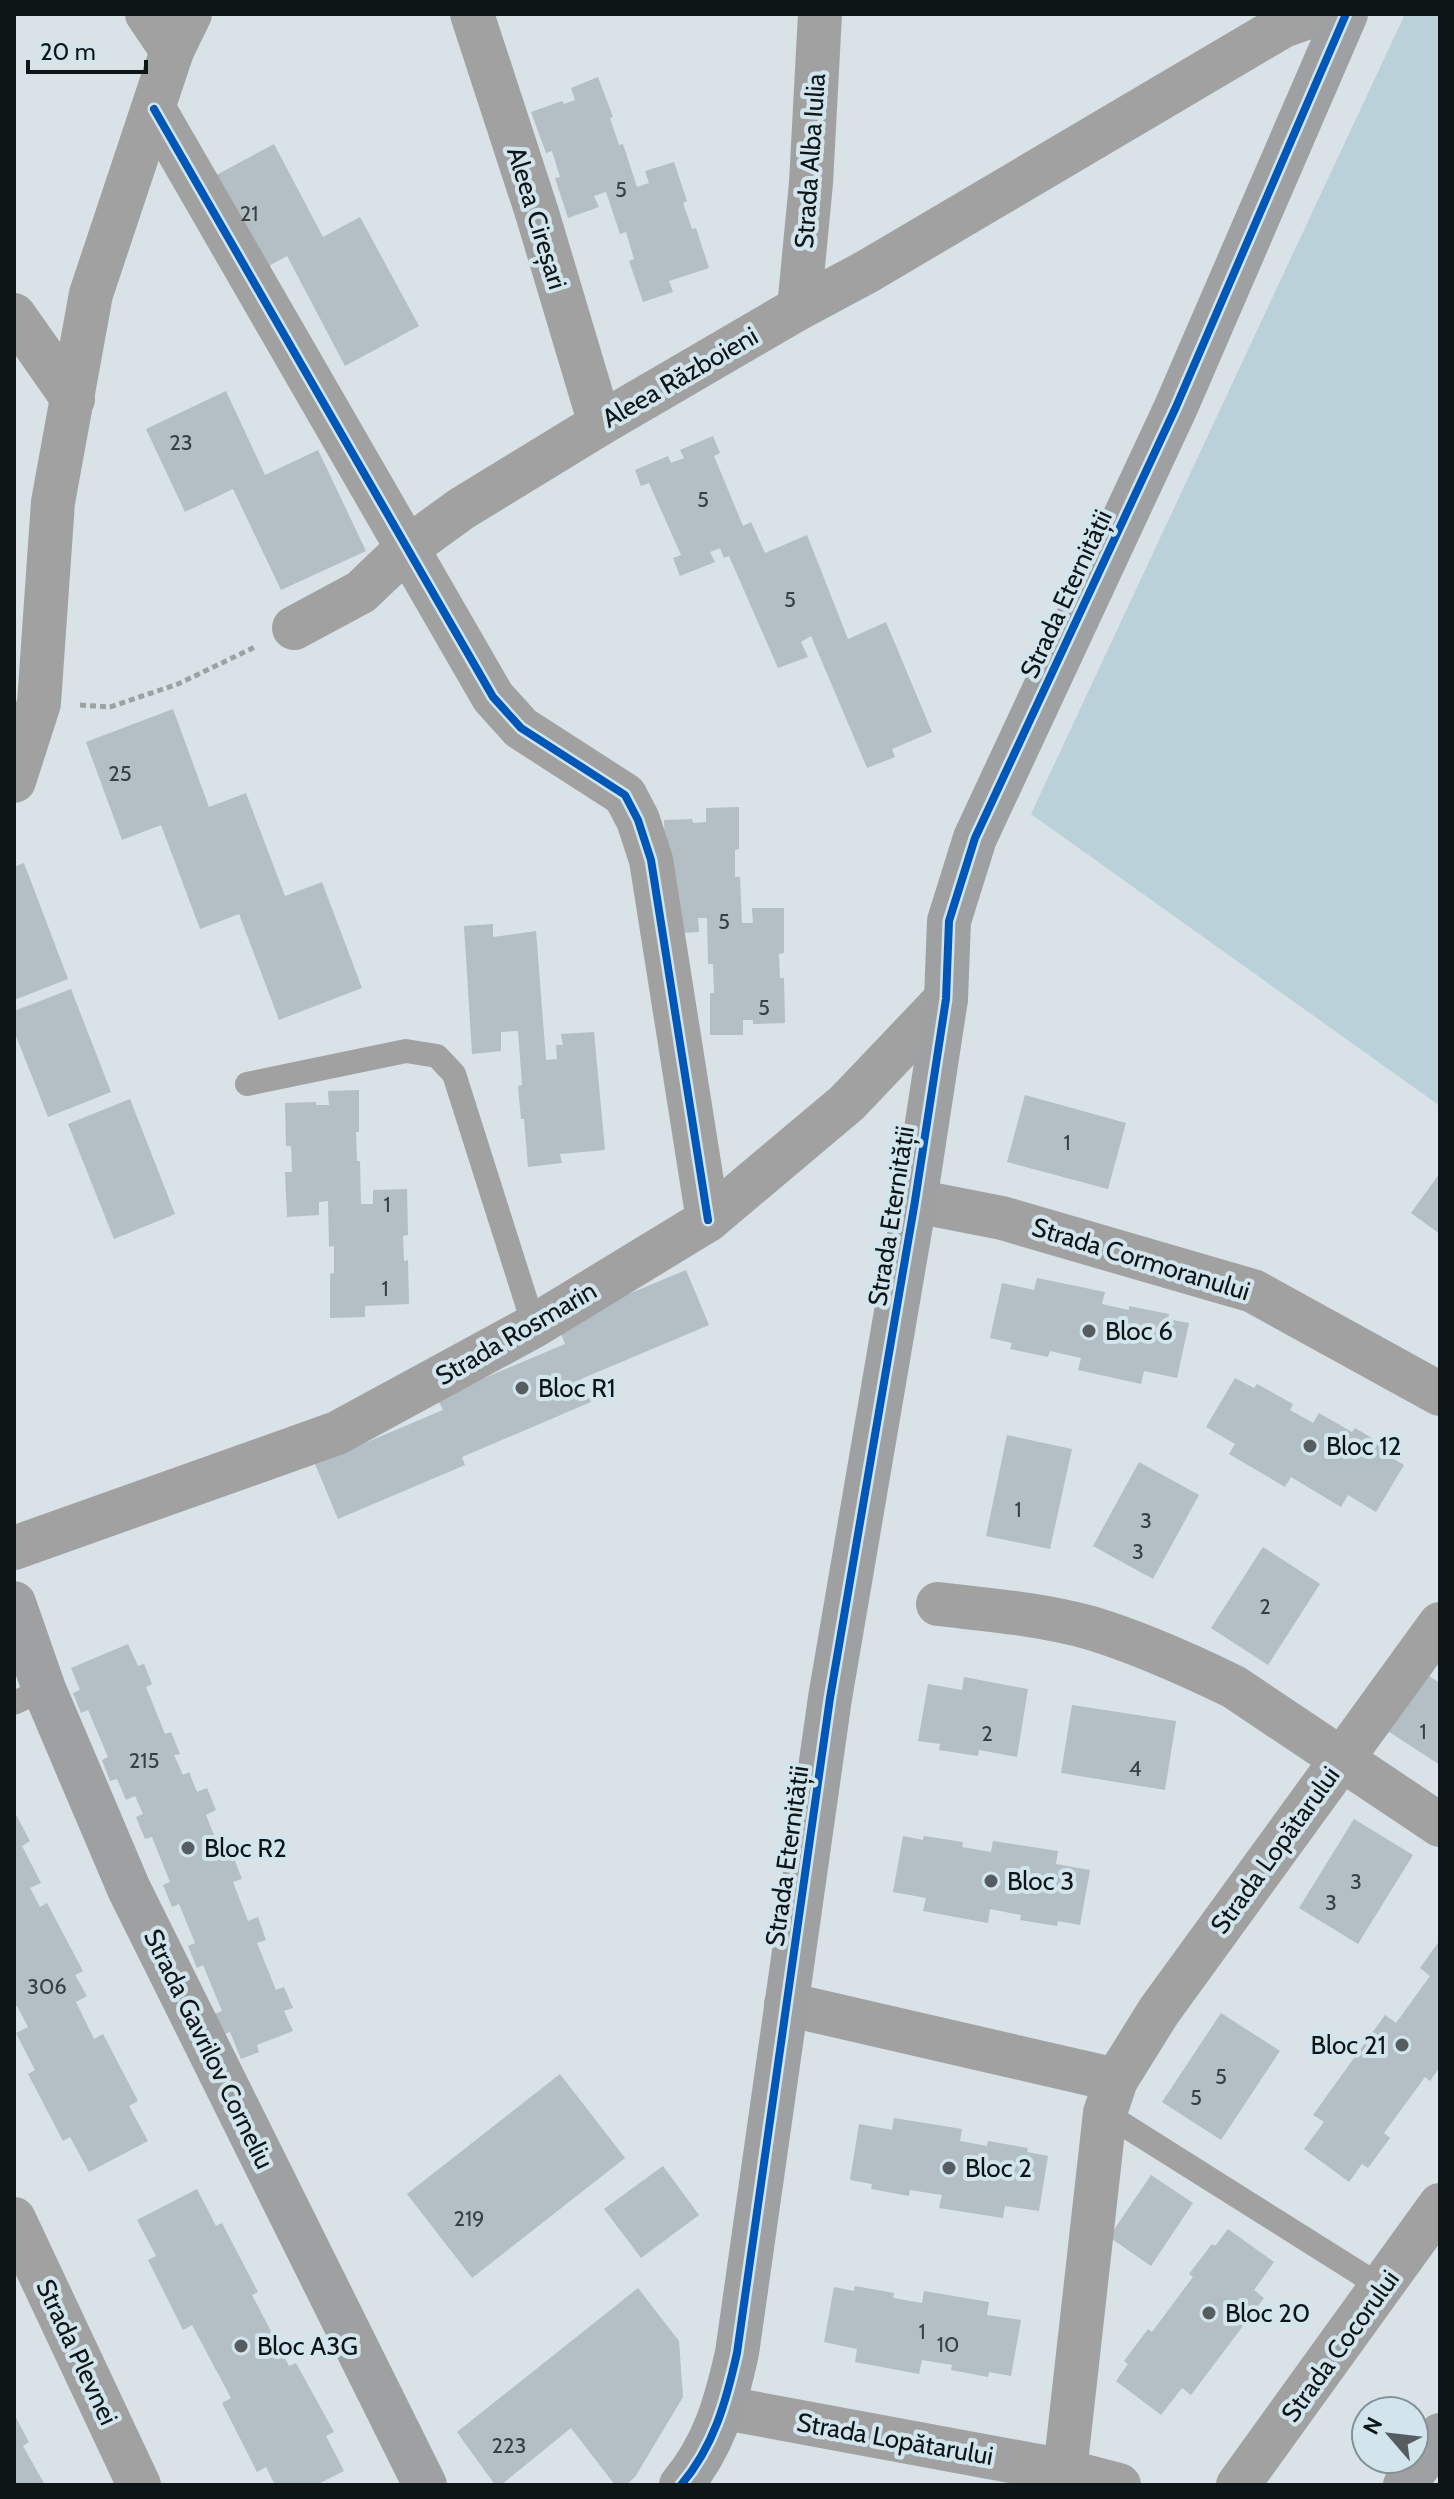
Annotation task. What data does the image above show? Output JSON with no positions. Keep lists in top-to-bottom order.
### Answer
{
  "streets": {
    "street": [
      "Strada Alba Iulia",
      "Aleea Cireșari",
      "Aleea Războieni",
      "Strada Eternității",
      "Strada Cormoranului",
      "Strada Rosmarin",
      "Strada Lopătarului",
      "Strada Gavrilov Corneliu",
      "Strada Cocorului",
      "Strada Plevnei"
    ]
  },
  "crossings": [
    ["Strada Alba Iulia", "Aleea Războieni"],
    ["Aleea Cireșari", "Aleea Războieni"],
    ["Strada Eternității", "Strada Cormoranului"],
    ["Strada Eternității", "Strada Rosmarin"],
    ["Strada Eternității", "Strada Lopătarului"]
  ],
  "places": [
    "Bloc 6",
    "Bloc R1",
    "Bloc 12",
    "Bloc R2",
    "Bloc 3",
    "Bloc 21",
    "Bloc 2",
    "Bloc 20",
    "Bloc A3G"
  ],
  "house_numbers": [
    "5",
    "21",
    "23",
    "5",
    "5",
    "25",
    "5",
    "5",
    "1",
    "1",
    "1",
    "1",
    "3",
    "3",
    "2",
    "1",
    "2",
    "215",
    "4",
    "3",
    "3",
    "306",
    "5",
    "5",
    "219",
    "1",
    "10",
    "223"
  ],
  "scale_bar": "20 m",
  "north": "top left"
}
